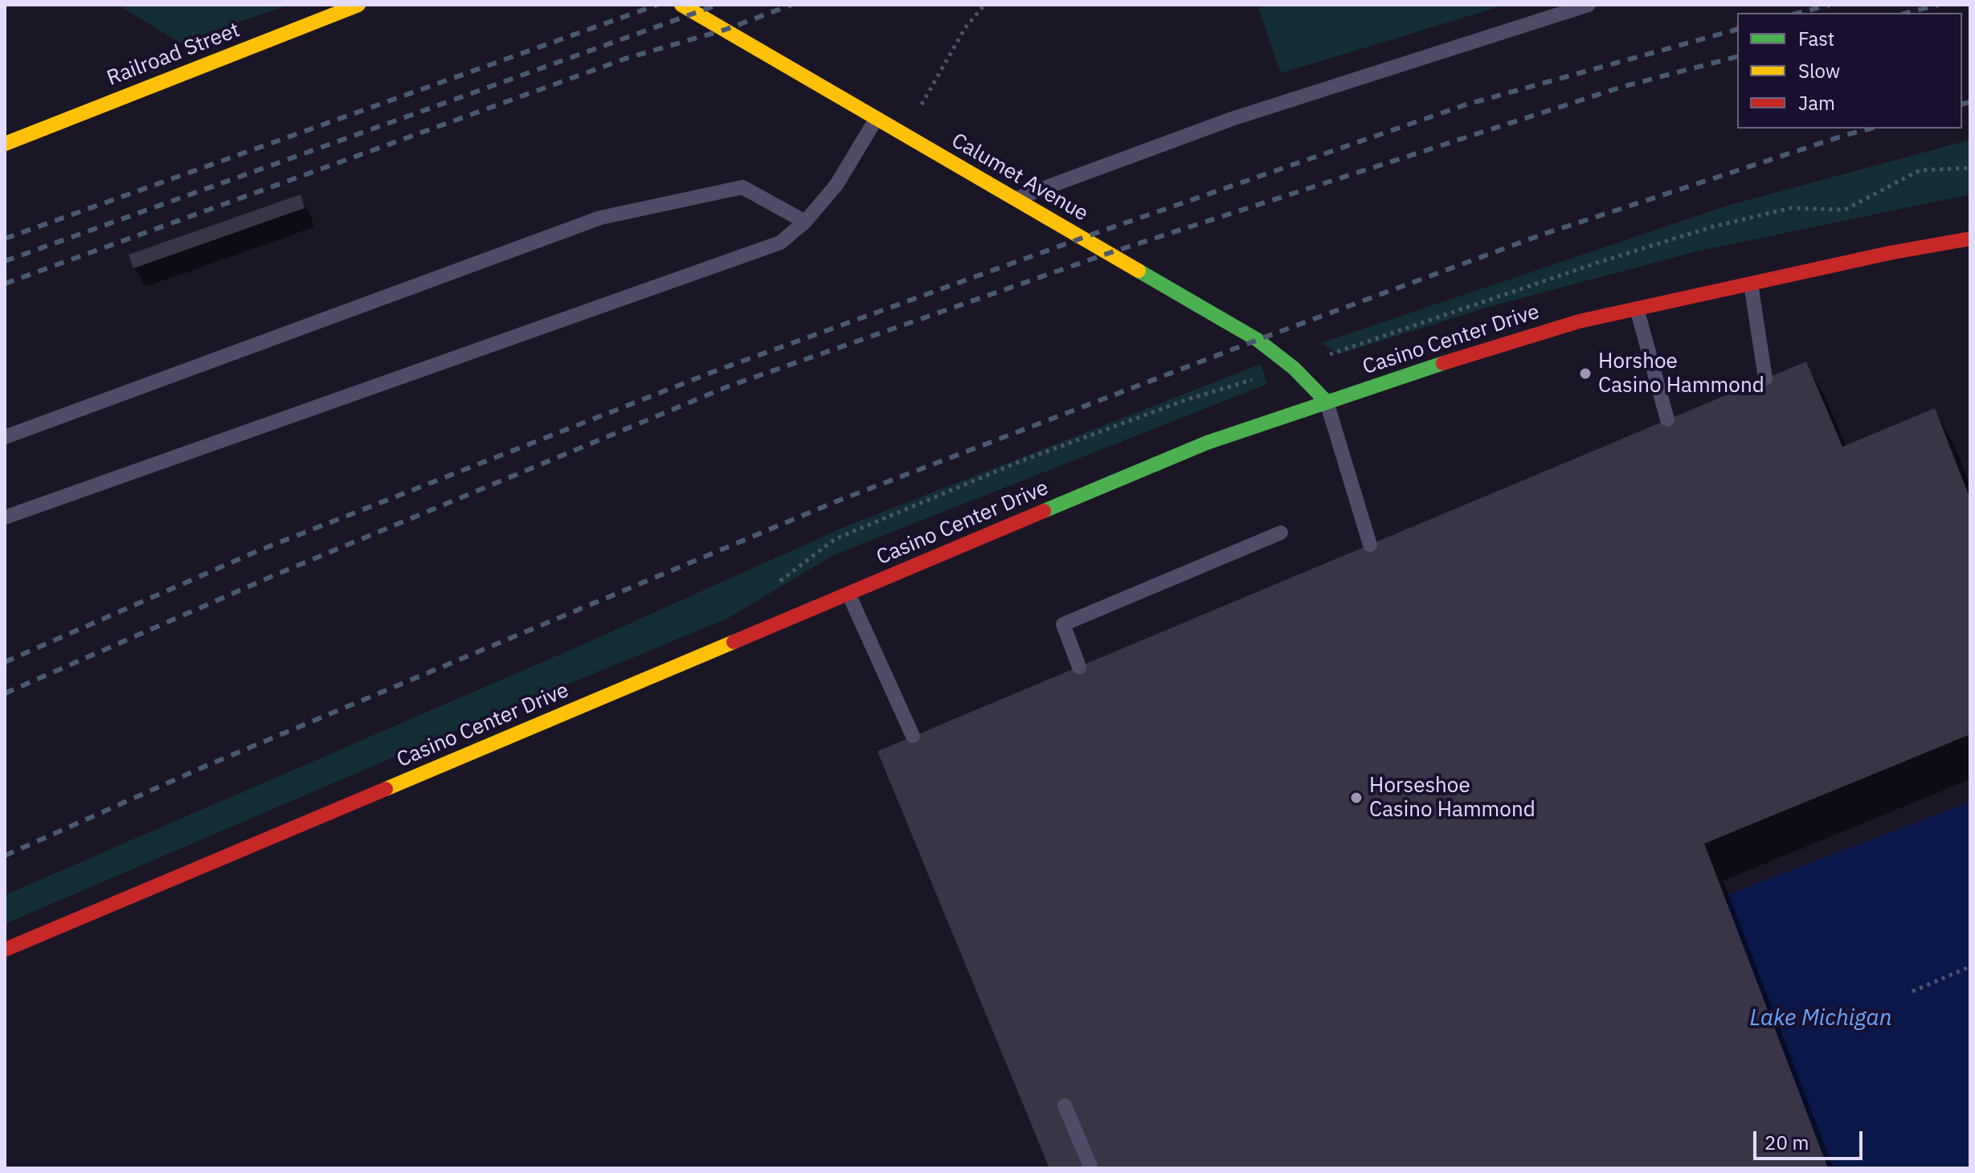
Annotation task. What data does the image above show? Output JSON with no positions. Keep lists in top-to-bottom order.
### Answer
{
  "streets": {
    "street": ["Railroad Street", "Calumet Avenue", "Casino Center Drive"]
  },
  "crossings": [
    ["Calumet Avenue", "Casino Center Drive"]
  ],
  "water": ["Lake Michigan"],
  "places": ["Horshoe Casino Hammond", "Horseshoe Casino Hammond"],
  "legend": ["Fast", "Slow", "Jam"],
  "scale_bar": "20 m"
}
